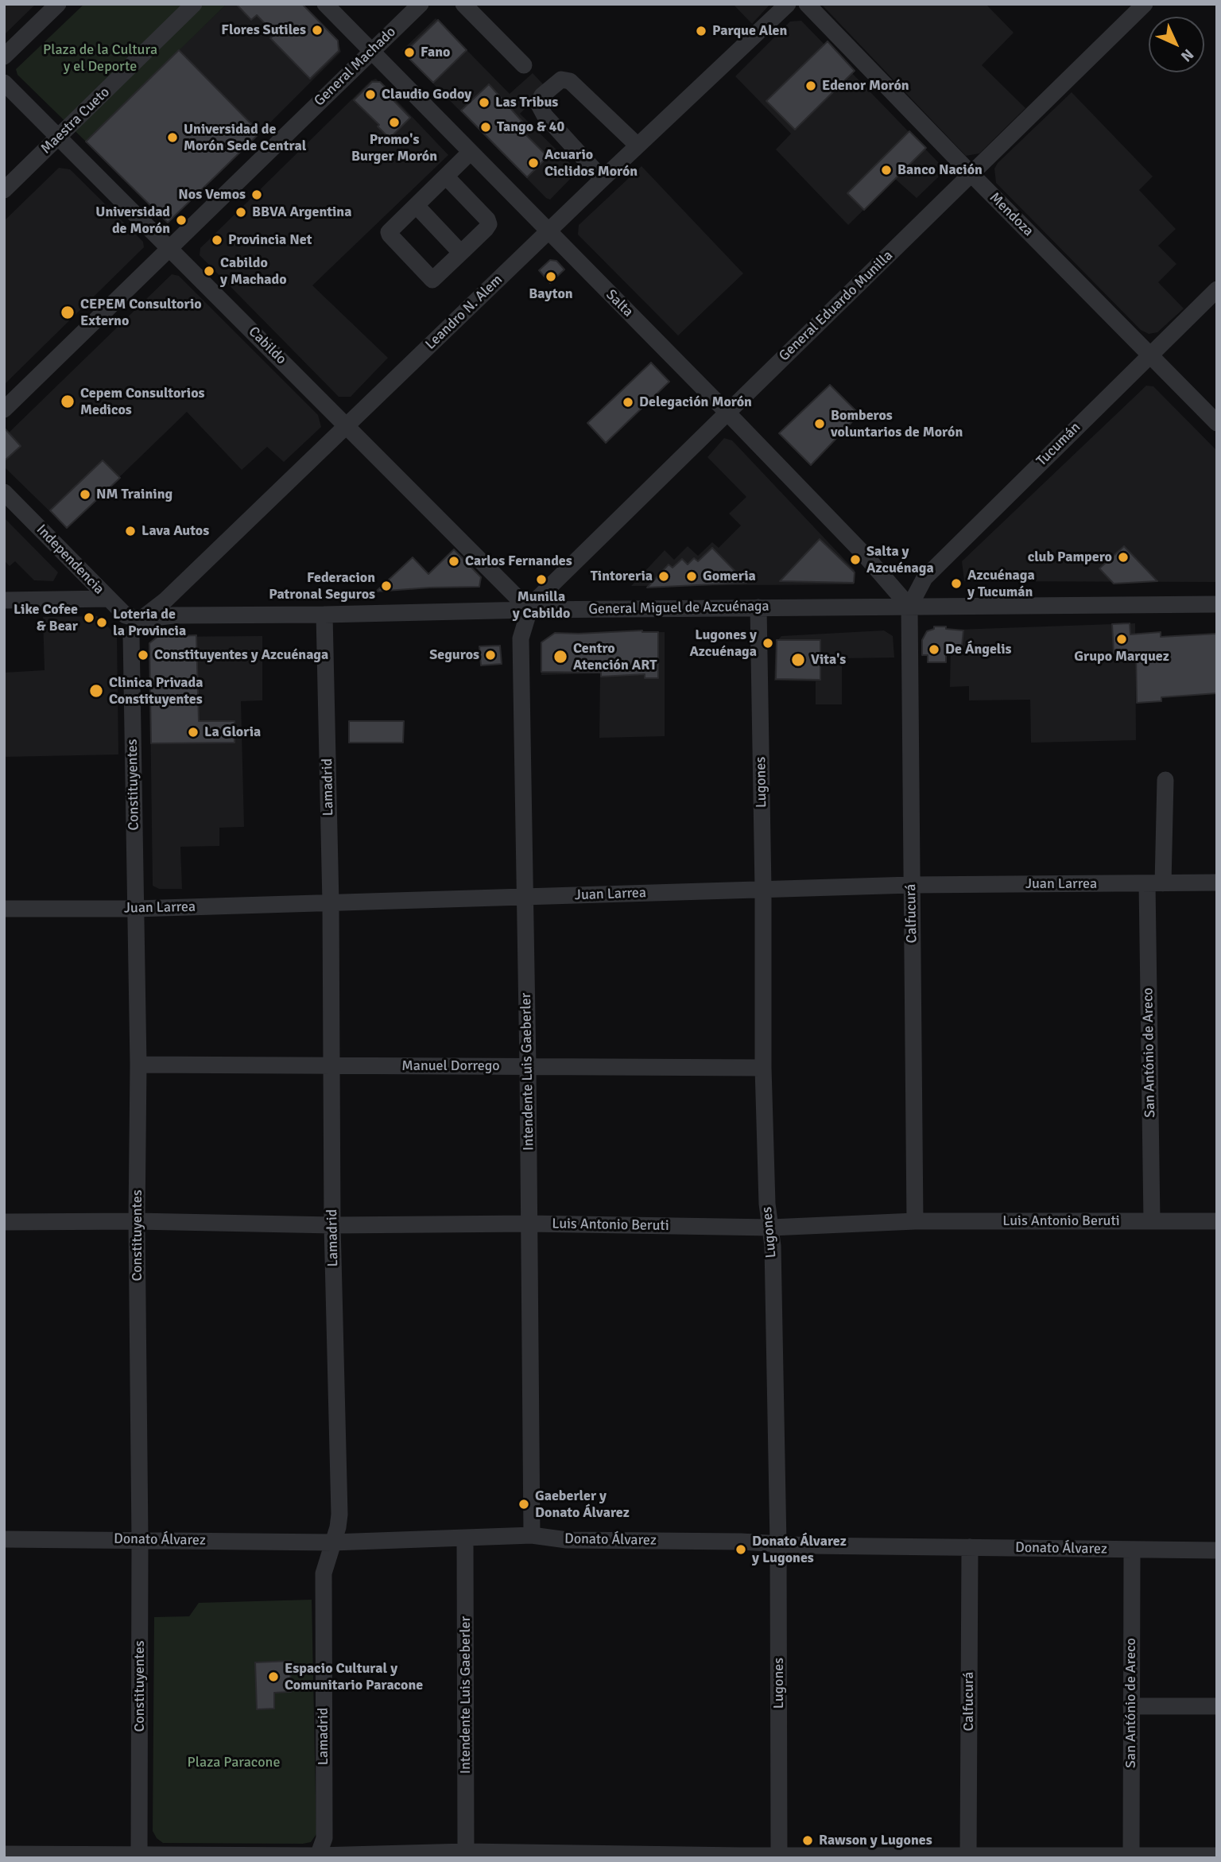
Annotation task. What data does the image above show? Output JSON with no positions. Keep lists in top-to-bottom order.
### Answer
{
  "streets": {
    "street": [
      "General Machado",
      "Maestra Cueto",
      "Mendoza",
      "Salta",
      "General Eduardo Munilla",
      "Leandro N. Alem",
      "Cabildo",
      "Tucumán",
      "Independencia",
      "General Miguel de Azcuénaga",
      "Lugones",
      "Constituyentes",
      "Lamadrid",
      "Juan Larrea",
      "Calfucurá",
      "San António de Areco",
      "Manuel Dorrego",
      "Intendente Luis Gaeberler",
      "Luis Antonio Beruti",
      "Donato Álvarez"
    ]
  },
  "crossings": [
    ["General Machado", "Salta"],
    ["General Machado", "Cabildo"],
    ["Maestra Cueto", "Cabildo"],
    ["Mendoza", "General Eduardo Munilla"],
    ["Mendoza", "Tucumán"],
    ["Salta", "General Eduardo Munilla"],
    ["Salta", "Leandro N. Alem"],
    ["Salta", "Tucumán"],
    ["Salta", "General Miguel de Azcuénaga"],
    ["Salta", "Calfucurá"],
    ["General Eduardo Munilla", "Cabildo"],
    ["General Eduardo Munilla", "General Miguel de Azcuénaga"],
    ["General Eduardo Munilla", "Intendente Luis Gaeberler"],
    ["Leandro N. Alem", "Cabildo"],
    ["Leandro N. Alem", "Independencia"],
    ["Leandro N. Alem", "General Miguel de Azcuénaga"],
    ["Leandro N. Alem", "Constituyentes"],
    ["Cabildo", "General Miguel de Azcuénaga"],
    ["Cabildo", "Intendente Luis Gaeberler"],
    ["Tucumán", "General Miguel de Azcuénaga"],
    ["Tucumán", "Calfucurá"],
    ["Independencia", "General Miguel de Azcuénaga"],
    ["Independencia", "Constituyentes"],
    ["General Miguel de Azcuénaga", "Lugones"],
    ["General Miguel de Azcuénaga", "Constituyentes"],
    ["General Miguel de Azcuénaga", "Lamadrid"],
    ["General Miguel de Azcuénaga", "Calfucurá"],
    ["General Miguel de Azcuénaga", "Intendente Luis Gaeberler"],
    ["Lugones", "Juan Larrea"],
    ["Lugones", "Manuel Dorrego"],
    ["Lugones", "Luis Antonio Beruti"],
    ["Lugones", "Donato Álvarez"],
    ["Constituyentes", "Juan Larrea"],
    ["Constituyentes", "Manuel Dorrego"],
    ["Constituyentes", "Luis Antonio Beruti"],
    ["Constituyentes", "Donato Álvarez"],
    ["Lamadrid", "Juan Larrea"],
    ["Lamadrid", "Manuel Dorrego"],
    ["Lamadrid", "Luis Antonio Beruti"],
    ["Lamadrid", "Donato Álvarez"],
    ["Juan Larrea", "Calfucurá"],
    ["Juan Larrea", "San António de Areco"],
    ["Juan Larrea", "Intendente Luis Gaeberler"],
    ["Calfucurá", "Luis Antonio Beruti"],
    ["Calfucurá", "Donato Álvarez"],
    ["San António de Areco", "Luis Antonio Beruti"],
    ["San António de Areco", "Donato Álvarez"],
    ["Manuel Dorrego", "Intendente Luis Gaeberler"],
    ["Intendente Luis Gaeberler", "Luis Antonio Beruti"],
    ["Intendente Luis Gaeberler", "Donato Álvarez"]
  ],
  "parks": ["Plaza de la Cultura y el Deporte", "Plaza Paracone"],
  "places": [
    "Flores Sutiles",
    "Parque Alen",
    "Fano",
    "Edenor Morón",
    "Claudio Godoy",
    "Las Tribus",
    "Promo's Burger Morón",
    "Tango & 40",
    "Universidad de Morón Sede Central",
    "Acuario Ciclidos Morón",
    "Banco Nación",
    "Nos Vemos",
    "BBVA Argentina",
    "Universidad de Morón",
    "Provincia Net",
    "Cabildo y Machado",
    "Bayton",
    "CEPEM Consultorio Externo",
    "Cepem Consultorios Medicos",
    "Delegación Morón",
    "Bomberos voluntarios de Morón",
    "NM Training",
    "Lava Autos",
    "club Pampero",
    "Salta y Azcuénaga",
    "Carlos Fernandes",
    "Tintoreria",
    "Gomeria",
    "Munilla y Cabildo",
    "Azcuénaga y Tucumán",
    "Federacion Patronal Seguros",
    "Like Cofee & Bear",
    "Loteria de la Provincia",
    "Grupo Marquez",
    "Lugones y Azcuénaga",
    "De Ángelis",
    "Constituyentes y Azcuénaga",
    "Seguros",
    "Centro Atención ART",
    "Vita's",
    "Clinica Privada Constituyentes",
    "La Gloria",
    "Gaeberler y Donato Álvarez",
    "Donato Álvarez y Lugones",
    "Espacio Cultural y Comunitario Paracone",
    "Rawson y Lugones"
  ],
  "north": "bottom right"
}
